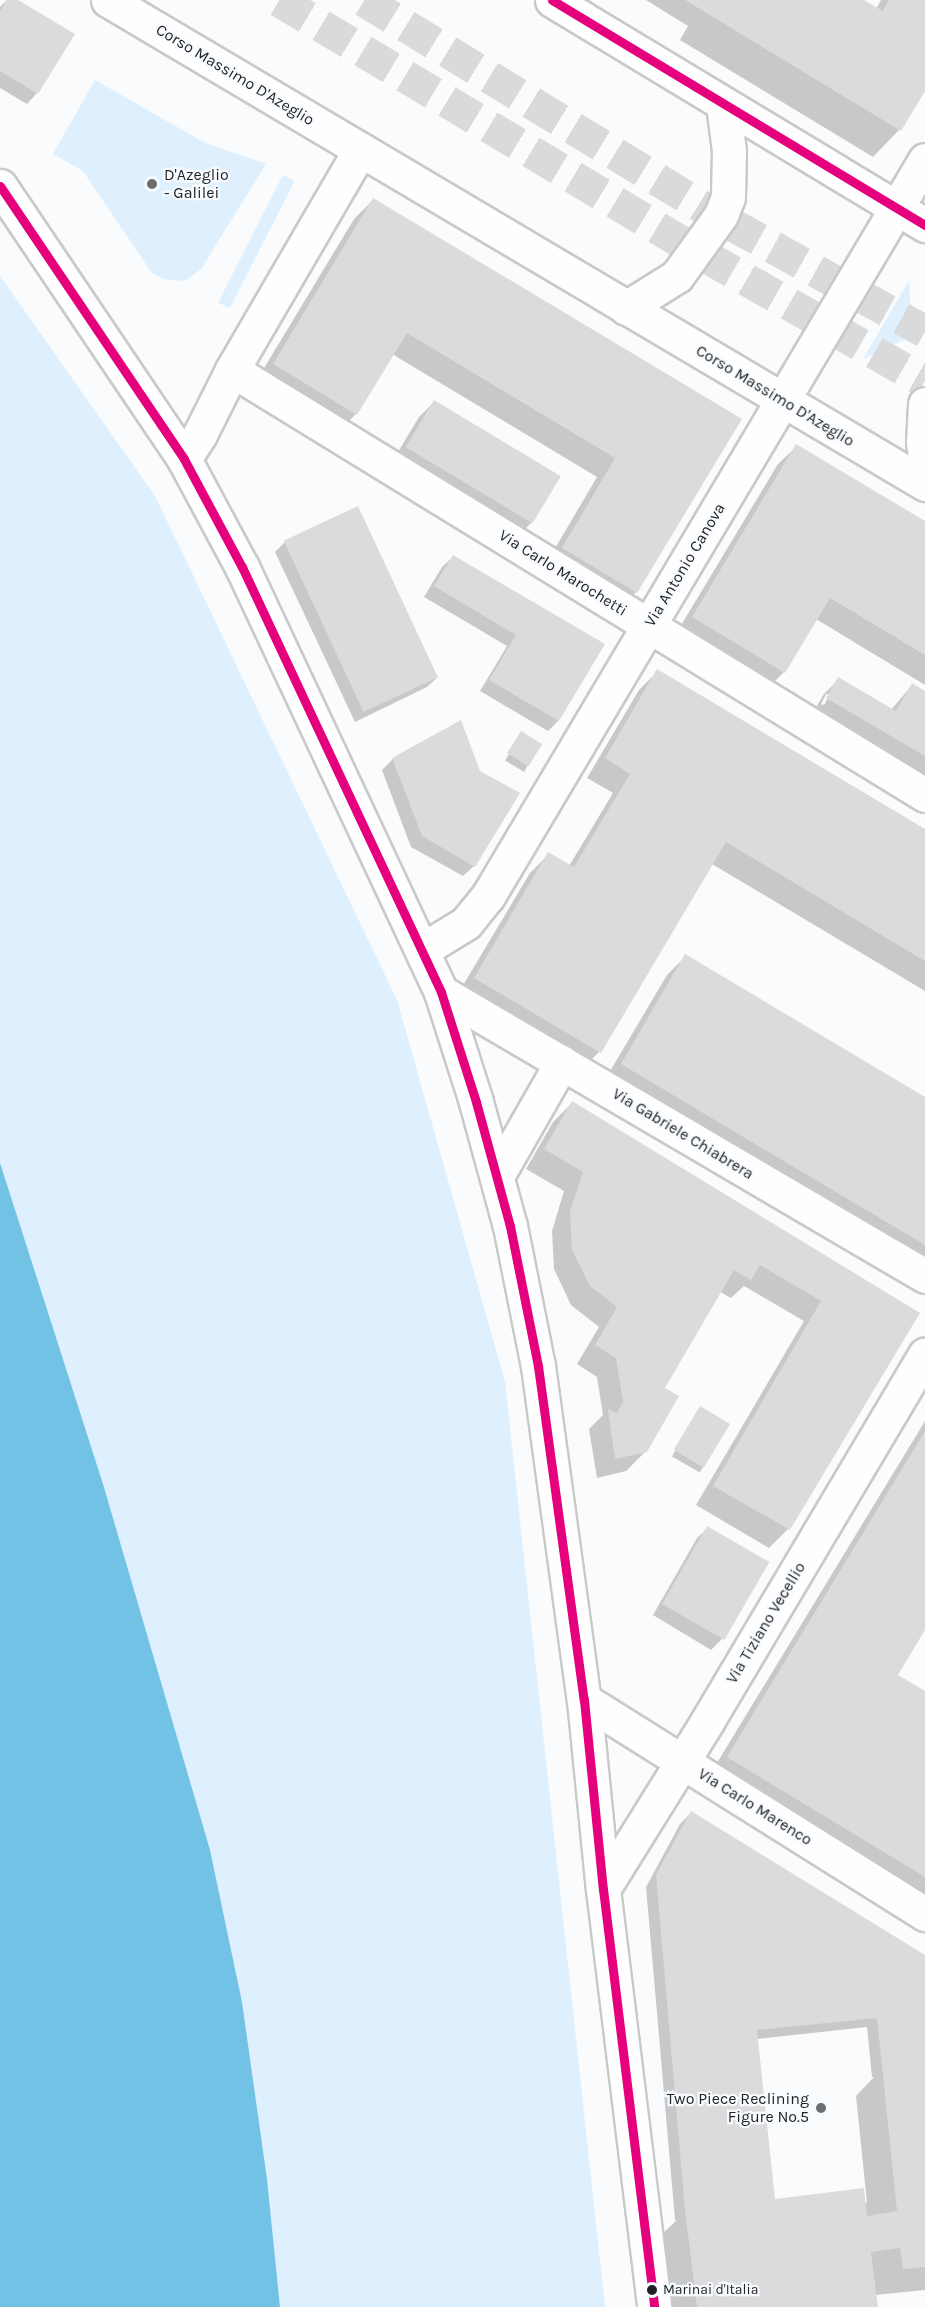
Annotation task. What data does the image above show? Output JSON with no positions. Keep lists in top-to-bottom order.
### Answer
{
  "streets": {
    "street": [
      "Corso Massimo D'Azeglio",
      "Via Antonio Canova",
      "Via Carlo Marochetti",
      "Via Gabriele Chiabrera",
      "Via Tiziano Vecellio",
      "Via Carlo Marenco"
    ]
  },
  "crossings": [
    ["Corso Massimo D'Azeglio", "Via Antonio Canova"],
    ["Via Antonio Canova", "Via Carlo Marochetti"],
    ["Via Tiziano Vecellio", "Via Carlo Marenco"]
  ],
  "places": ["D'Azeglio - Galilei", "Two Piece Reclining Figure No.5", "Marinai d'Italia"]
}
